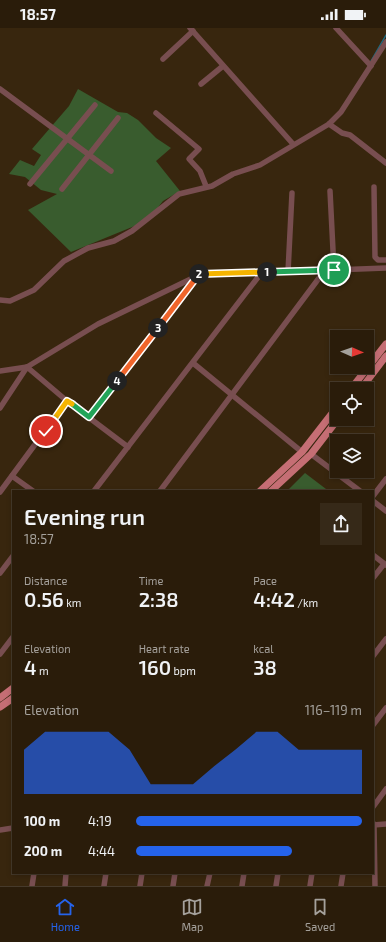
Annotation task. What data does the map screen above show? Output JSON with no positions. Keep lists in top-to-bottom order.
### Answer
{
  "north": "right",
  "page": {
    "status": "18:57",
    "pins": [
      "1",
      "2",
      "3",
      "4"
    ],
    "heading": ["Evening run", "18:57"],
    "stats": [
      ["Distance", "0.56 km"],
      ["Time", "2:38"],
      ["Pace", "4:42 /km"],
      ["Elevation", "4 m"],
      ["Heart rate", "160 bpm"],
      ["kcal", "38"]
    ],
    "chart": ["Elevation", "116–119 m"],
    "list": [
      {
        "name": "100 m",
        "note": "4:19"
      },
      {
        "name": "200 m",
        "note": "4:44"
      }
    ],
    "tabs": ["Home", "Map", "Saved"]
  }
}
